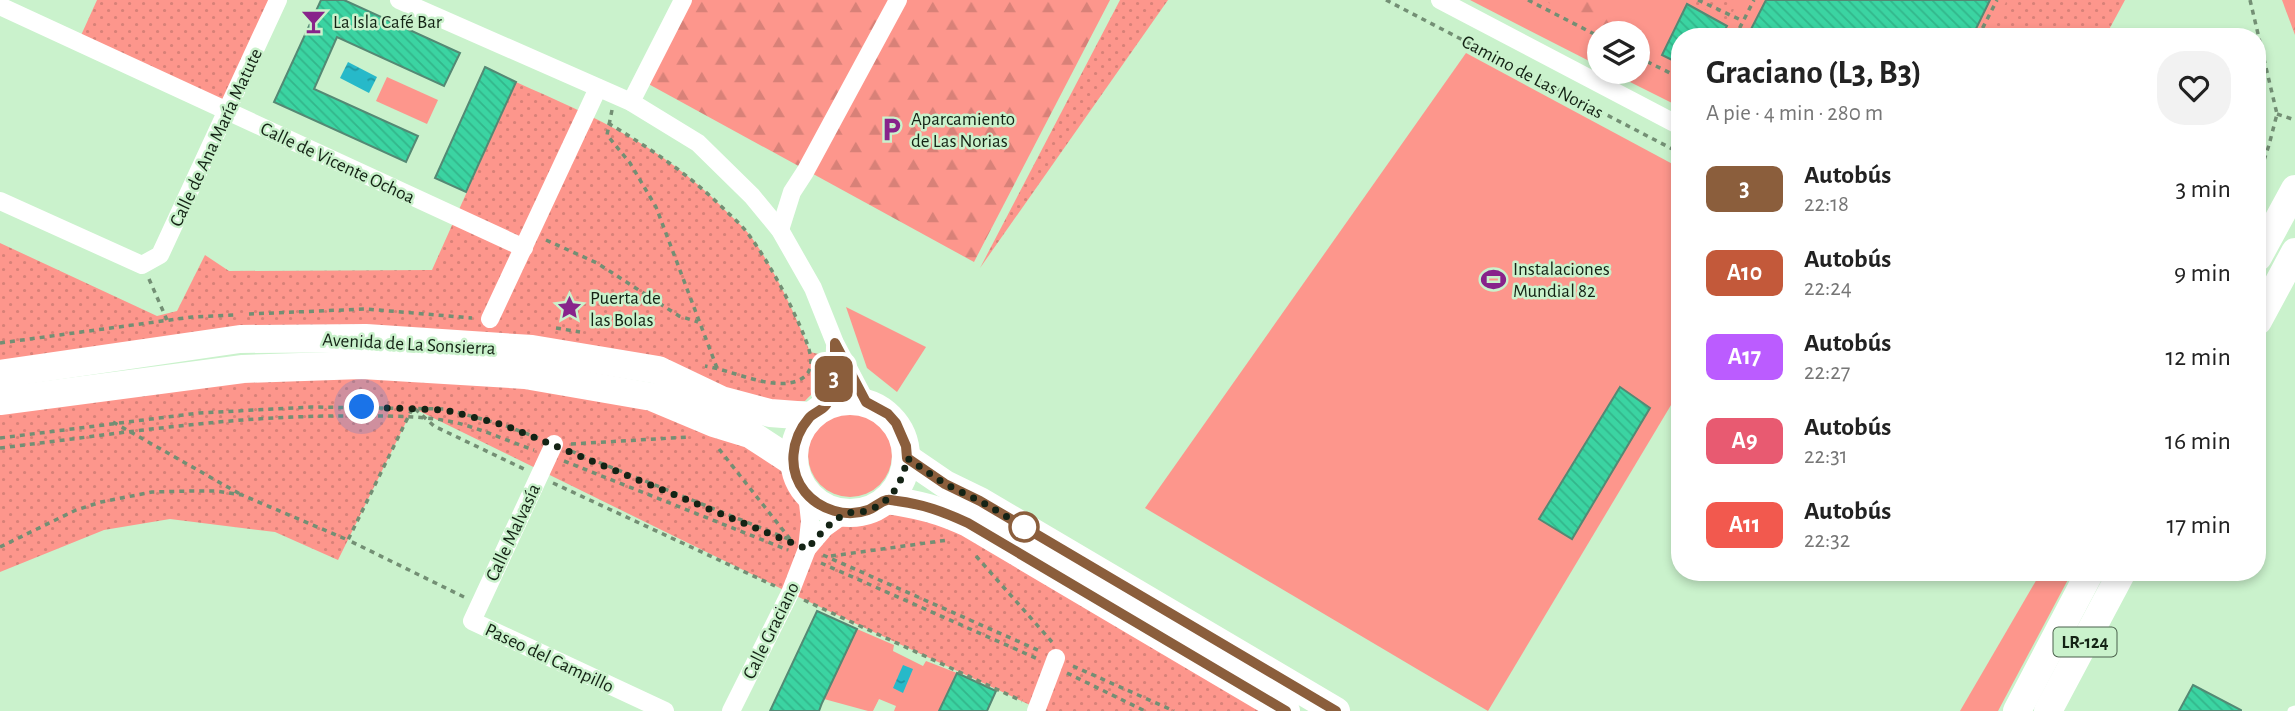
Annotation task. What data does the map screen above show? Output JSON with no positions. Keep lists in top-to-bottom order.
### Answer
{
  "streets": {
    "main road": ["Avenida de La Sonsierra", "LR-124"],
    "street": [
      "Camino de Las Norias",
      "Calle de Ana María Matute",
      "Calle de Vicente Ochoa",
      "Calle Malvasía",
      "Calle Graciano",
      "Paseo del Campillo"
    ]
  },
  "crossings": [
    ["Calle de Ana María Matute", "Calle de Vicente Ochoa"],
    ["Avenida de La Sonsierra", "Calle Graciano"],
    ["Calle Malvasía", "Paseo del Campillo"]
  ],
  "places": {
    "bar": ["La Isla Café Bar"],
    "parking": ["Aparcamiento de Las Norias"],
    "sports": ["Instalaciones Mundial 82"],
    "place": ["Puerta de las Bolas"]
  },
  "lines": ["bus line 3"],
  "page": {
    "on_map": "3",
    "heading": ["Graciano (L3, B3)", "A pie · 4 min · 280 m"],
    "list": [
      {
        "mark": "3",
        "name": "Autobús",
        "note": "22:18",
        "value": "3 min"
      },
      {
        "mark": "A10",
        "name": "Autobús",
        "note": "22:24",
        "value": "9 min"
      },
      {
        "mark": "A17",
        "name": "Autobús",
        "note": "22:27",
        "value": "12 min"
      },
      {
        "mark": "A9",
        "name": "Autobús",
        "note": "22:31",
        "value": "16 min"
      },
      {
        "mark": "A11",
        "name": "Autobús",
        "note": "22:32",
        "value": "17 min"
      }
    ]
  }
}
